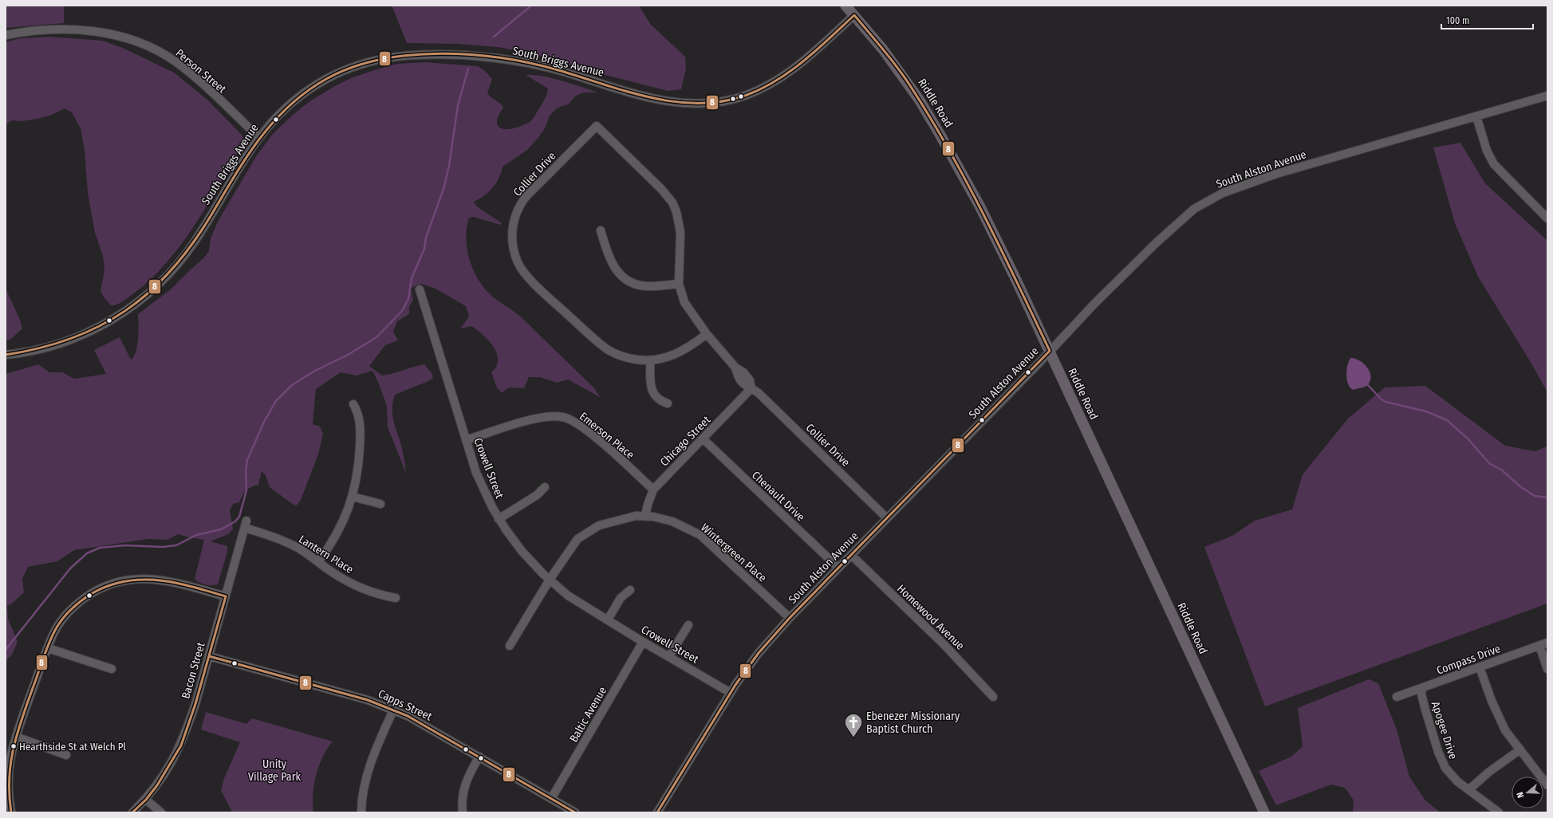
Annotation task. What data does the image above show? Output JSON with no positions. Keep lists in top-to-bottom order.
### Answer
{
  "streets": {
    "main road": ["Riddle Road"],
    "street": [
      "South Briggs Avenue",
      "Person Street",
      "South Alston Avenue",
      "Collier Drive",
      "Emerson Place",
      "Chicago Street",
      "Crowell Street",
      "Chenault Drive",
      "Wintergreen Place",
      "Lantern Place",
      "Homewood Avenue",
      "Compass Drive",
      "Bacon Street",
      "Capps Street",
      "Baltic Avenue",
      "Apogee Drive"
    ]
  },
  "crossings": [
    ["South Briggs Avenue", "Person Street"],
    ["South Briggs Avenue", "Riddle Road"],
    ["Riddle Road", "South Alston Avenue"],
    ["South Alston Avenue", "Collier Drive"],
    ["South Alston Avenue", "Crowell Street"],
    ["South Alston Avenue", "Chenault Drive"],
    ["South Alston Avenue", "Wintergreen Place"],
    ["South Alston Avenue", "Homewood Avenue"],
    ["Collier Drive", "Chicago Street"],
    ["Emerson Place", "Chicago Street"],
    ["Emerson Place", "Crowell Street"],
    ["Chicago Street", "Chenault Drive"],
    ["Chicago Street", "Wintergreen Place"],
    ["Crowell Street", "Wintergreen Place"],
    ["Crowell Street", "Baltic Avenue"],
    ["Lantern Place", "Bacon Street"],
    ["Compass Drive", "Apogee Drive"],
    ["Bacon Street", "Capps Street"],
    ["Capps Street", "Baltic Avenue"]
  ],
  "parks": ["Unity Village Park"],
  "places": {
    "church": ["Ebenezer Missionary Baptist Church"],
    "other": ["Hearthside St at Welch Pl"]
  },
  "lines": ["transit line 8"],
  "scale_bar": "100 m",
  "north": "left"
}
